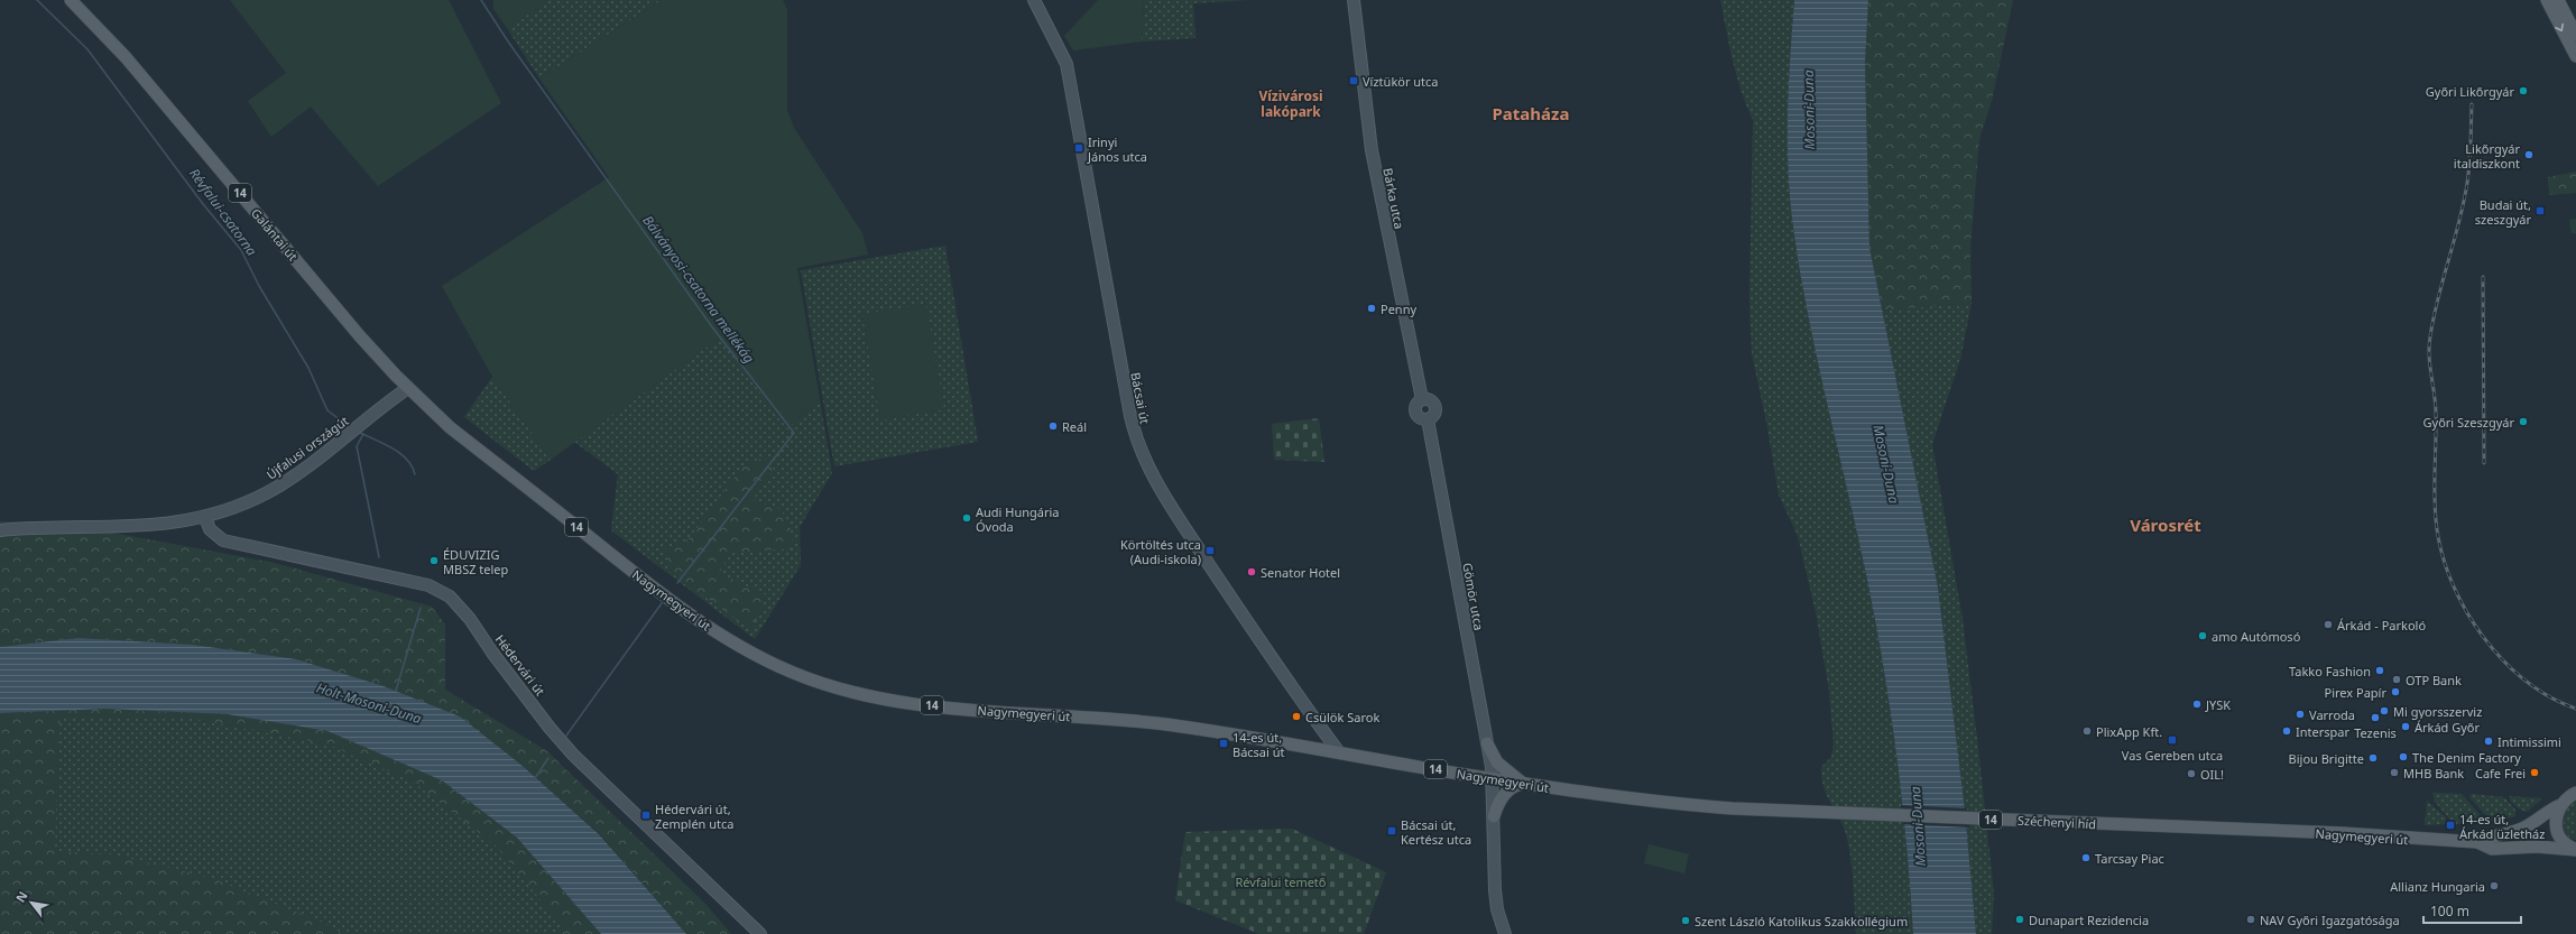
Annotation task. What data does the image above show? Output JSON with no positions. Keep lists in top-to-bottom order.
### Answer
{
  "streets": {
    "main road": [
      "14",
      "Galántai út",
      "Nagymegyeri út",
      "Széchenyi híd"
    ],
    "street": [
      "Bárka utca",
      "Bácsai út",
      "Újfalusi országút",
      "Gömör utca",
      "Hédervári út"
    ]
  },
  "crossings": [
    ["14", "Nagymegyeri út"],
    ["Bárka utca", "Gömör utca"],
    ["Galántai út", "Újfalusi országút"],
    ["Galántai út", "Nagymegyeri út"],
    ["Bácsai út", "Nagymegyeri út"],
    ["Újfalusi országút", "Nagymegyeri út"],
    ["Újfalusi országút", "Hédervári út"],
    ["Gömör utca", "Nagymegyeri út"],
    ["Nagymegyeri út", "Széchenyi híd"]
  ],
  "districts": ["Vízivárosi lakópark", "Pataháza", "Városrét"],
  "water": [
    "Mosoni-Duna",
    "Révfalui-csatorna",
    "Bálványosi-csatorna mellékág",
    "Holt-Mosoni-Duna"
  ],
  "parks": ["Révfalui temető"],
  "places": {
    "transit": [
      "Víztükör utca",
      "Irinyi János utca",
      "Budai út, szeszgyár",
      "Körtöltés utca (Audi-iskola)",
      "Vas Gereben utca",
      "14-es út, Bácsai út",
      "Hédervári út, Zemplén utca",
      "14-es út, Árkád üzletház",
      "Bácsai út, Kertész utca"
    ],
    "other": [
      "Győri Likőrgyár",
      "Likőrgyár italdiszkont",
      "Penny",
      "Győri Szeszgyár",
      "Reál",
      "Audi Hungária Óvoda",
      "ÉDUVIZIG MBSZ telep",
      "Senator Hotel",
      "Árkád - Parkoló",
      "amo Autómosó",
      "Takko Fashion",
      "OTP Bank",
      "Pirex Papír",
      "JYSK",
      "Mi gyorsszerviz",
      "Varroda",
      "Csülök Sarok",
      "Tezenis",
      "Árkád Győr",
      "PlixApp Kft.",
      "Interspar",
      "Intimissimi",
      "The Denim Factory",
      "Bijou Brigitte",
      "MHB Bank",
      "Cafe Frei",
      "OIL!",
      "Tarcsay Piac",
      "Allianz Hungaria",
      "Dunapart Rezidencia",
      "NAV Győri Igazgatósága",
      "Szent László Katolikus Szakkollégium"
    ]
  },
  "scale_bar": "100 m",
  "north": "top left"
}
